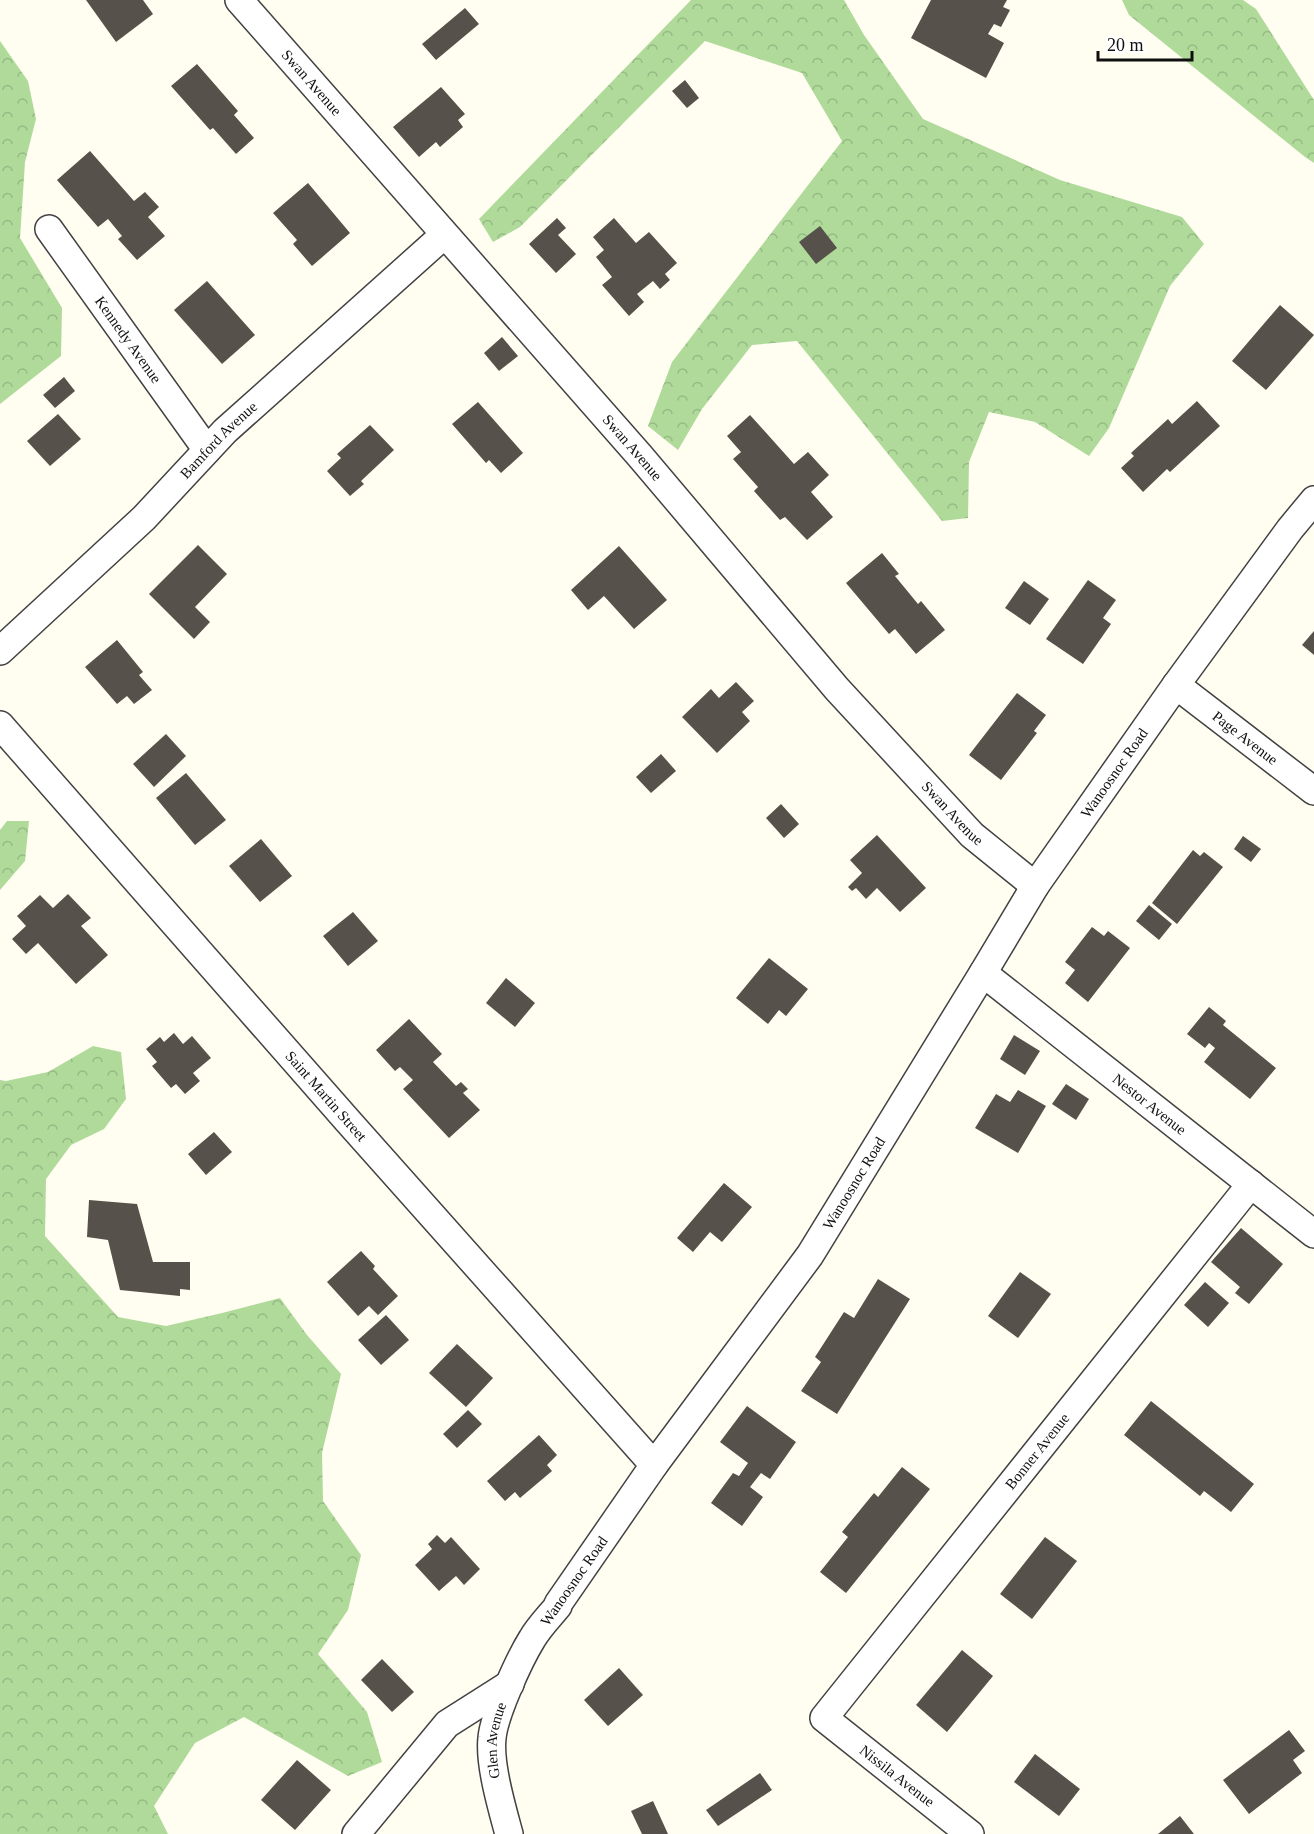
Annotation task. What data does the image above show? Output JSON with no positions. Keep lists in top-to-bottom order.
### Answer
{
  "streets": {
    "street": [
      "Swan Avenue",
      "Kennedy Avenue",
      "Bamford Avenue",
      "Page Avenue",
      "Wanoosnoc Road",
      "Saint Martin Street",
      "Nestor Avenue",
      "Bonner Avenue",
      "Glen Avenue",
      "Nissila Avenue"
    ]
  },
  "crossings": [
    ["Swan Avenue", "Bamford Avenue"],
    ["Swan Avenue", "Wanoosnoc Road"],
    ["Kennedy Avenue", "Bamford Avenue"],
    ["Page Avenue", "Wanoosnoc Road"],
    ["Wanoosnoc Road", "Saint Martin Street"],
    ["Wanoosnoc Road", "Nestor Avenue"],
    ["Wanoosnoc Road", "Glen Avenue"],
    ["Nestor Avenue", "Bonner Avenue"],
    ["Bonner Avenue", "Nissila Avenue"]
  ],
  "scale_bar": "20 m"
}
